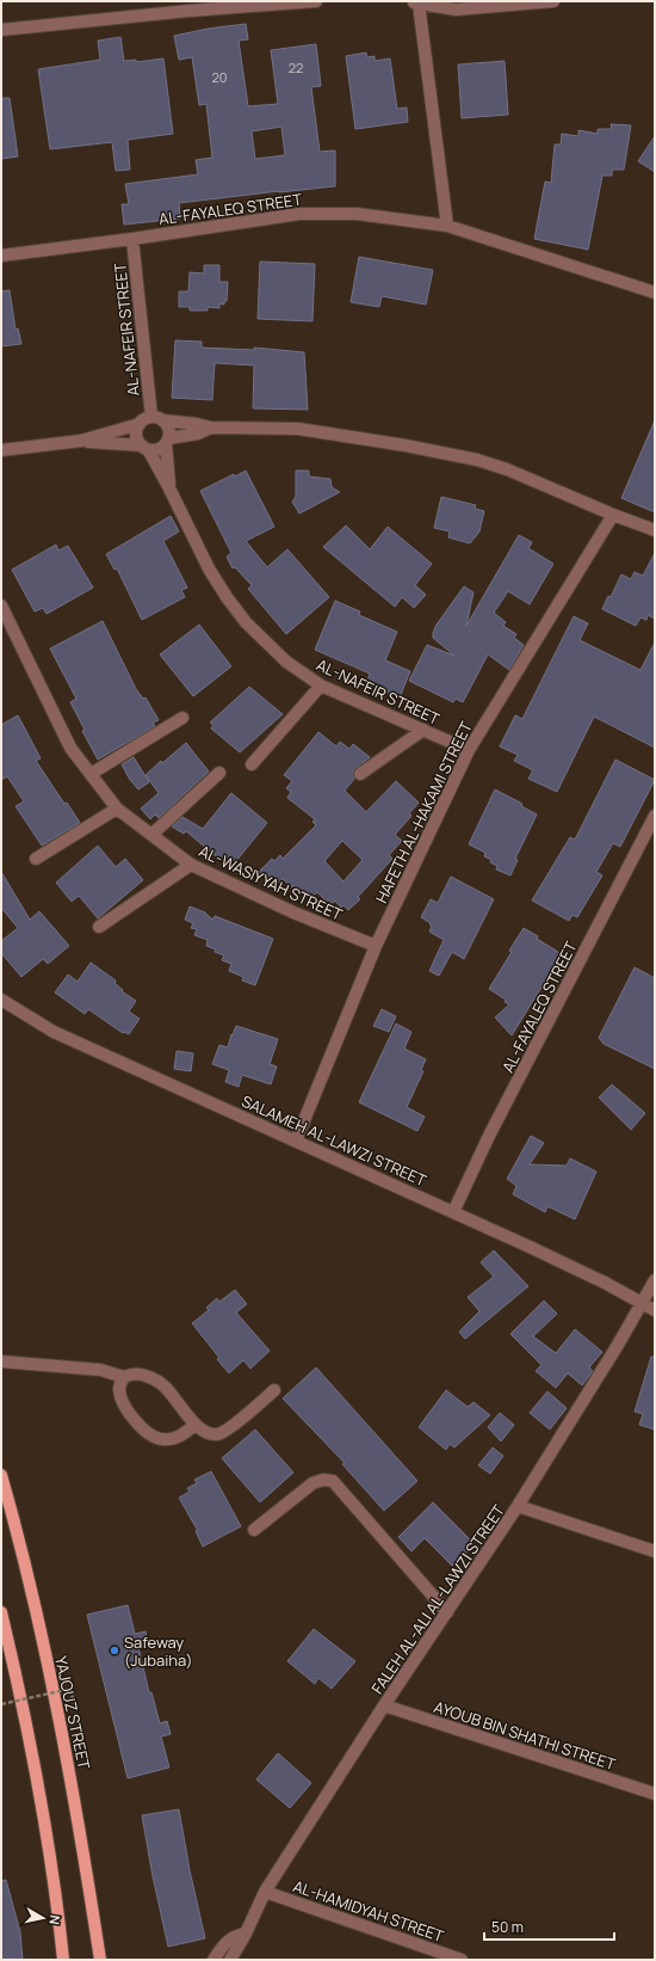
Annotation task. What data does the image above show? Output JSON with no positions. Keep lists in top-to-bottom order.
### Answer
{
  "streets": {
    "main road": ["YAJOUZ STREET"],
    "street": [
      "AL-FAYALEQ STREET",
      "AL-NAFEIR STREET",
      "HAFETH AL-HAKAMI STREET",
      "AL-WASIYYAH STREET",
      "SALAMEH AL-LAWZI STREET",
      "FALEH AL-ALI AL-LAWZI STREET",
      "AYOUB BIN SHATHI STREET",
      "AL-HAMIDYAH STREET"
    ]
  },
  "crossings": [
    ["AL-FAYALEQ STREET", "AL-NAFEIR STREET"],
    ["AL-FAYALEQ STREET", "SALAMEH AL-LAWZI STREET"],
    ["AL-NAFEIR STREET", "HAFETH AL-HAKAMI STREET"],
    ["HAFETH AL-HAKAMI STREET", "AL-WASIYYAH STREET"],
    ["HAFETH AL-HAKAMI STREET", "SALAMEH AL-LAWZI STREET"],
    ["SALAMEH AL-LAWZI STREET", "FALEH AL-ALI AL-LAWZI STREET"],
    ["FALEH AL-ALI AL-LAWZI STREET", "AYOUB BIN SHATHI STREET"],
    ["FALEH AL-ALI AL-LAWZI STREET", "AL-HAMIDYAH STREET"]
  ],
  "places": ["Safeway (Jubaiha)"],
  "house_numbers": ["22", "20"],
  "scale_bar": "50 m",
  "north": "right"
}
